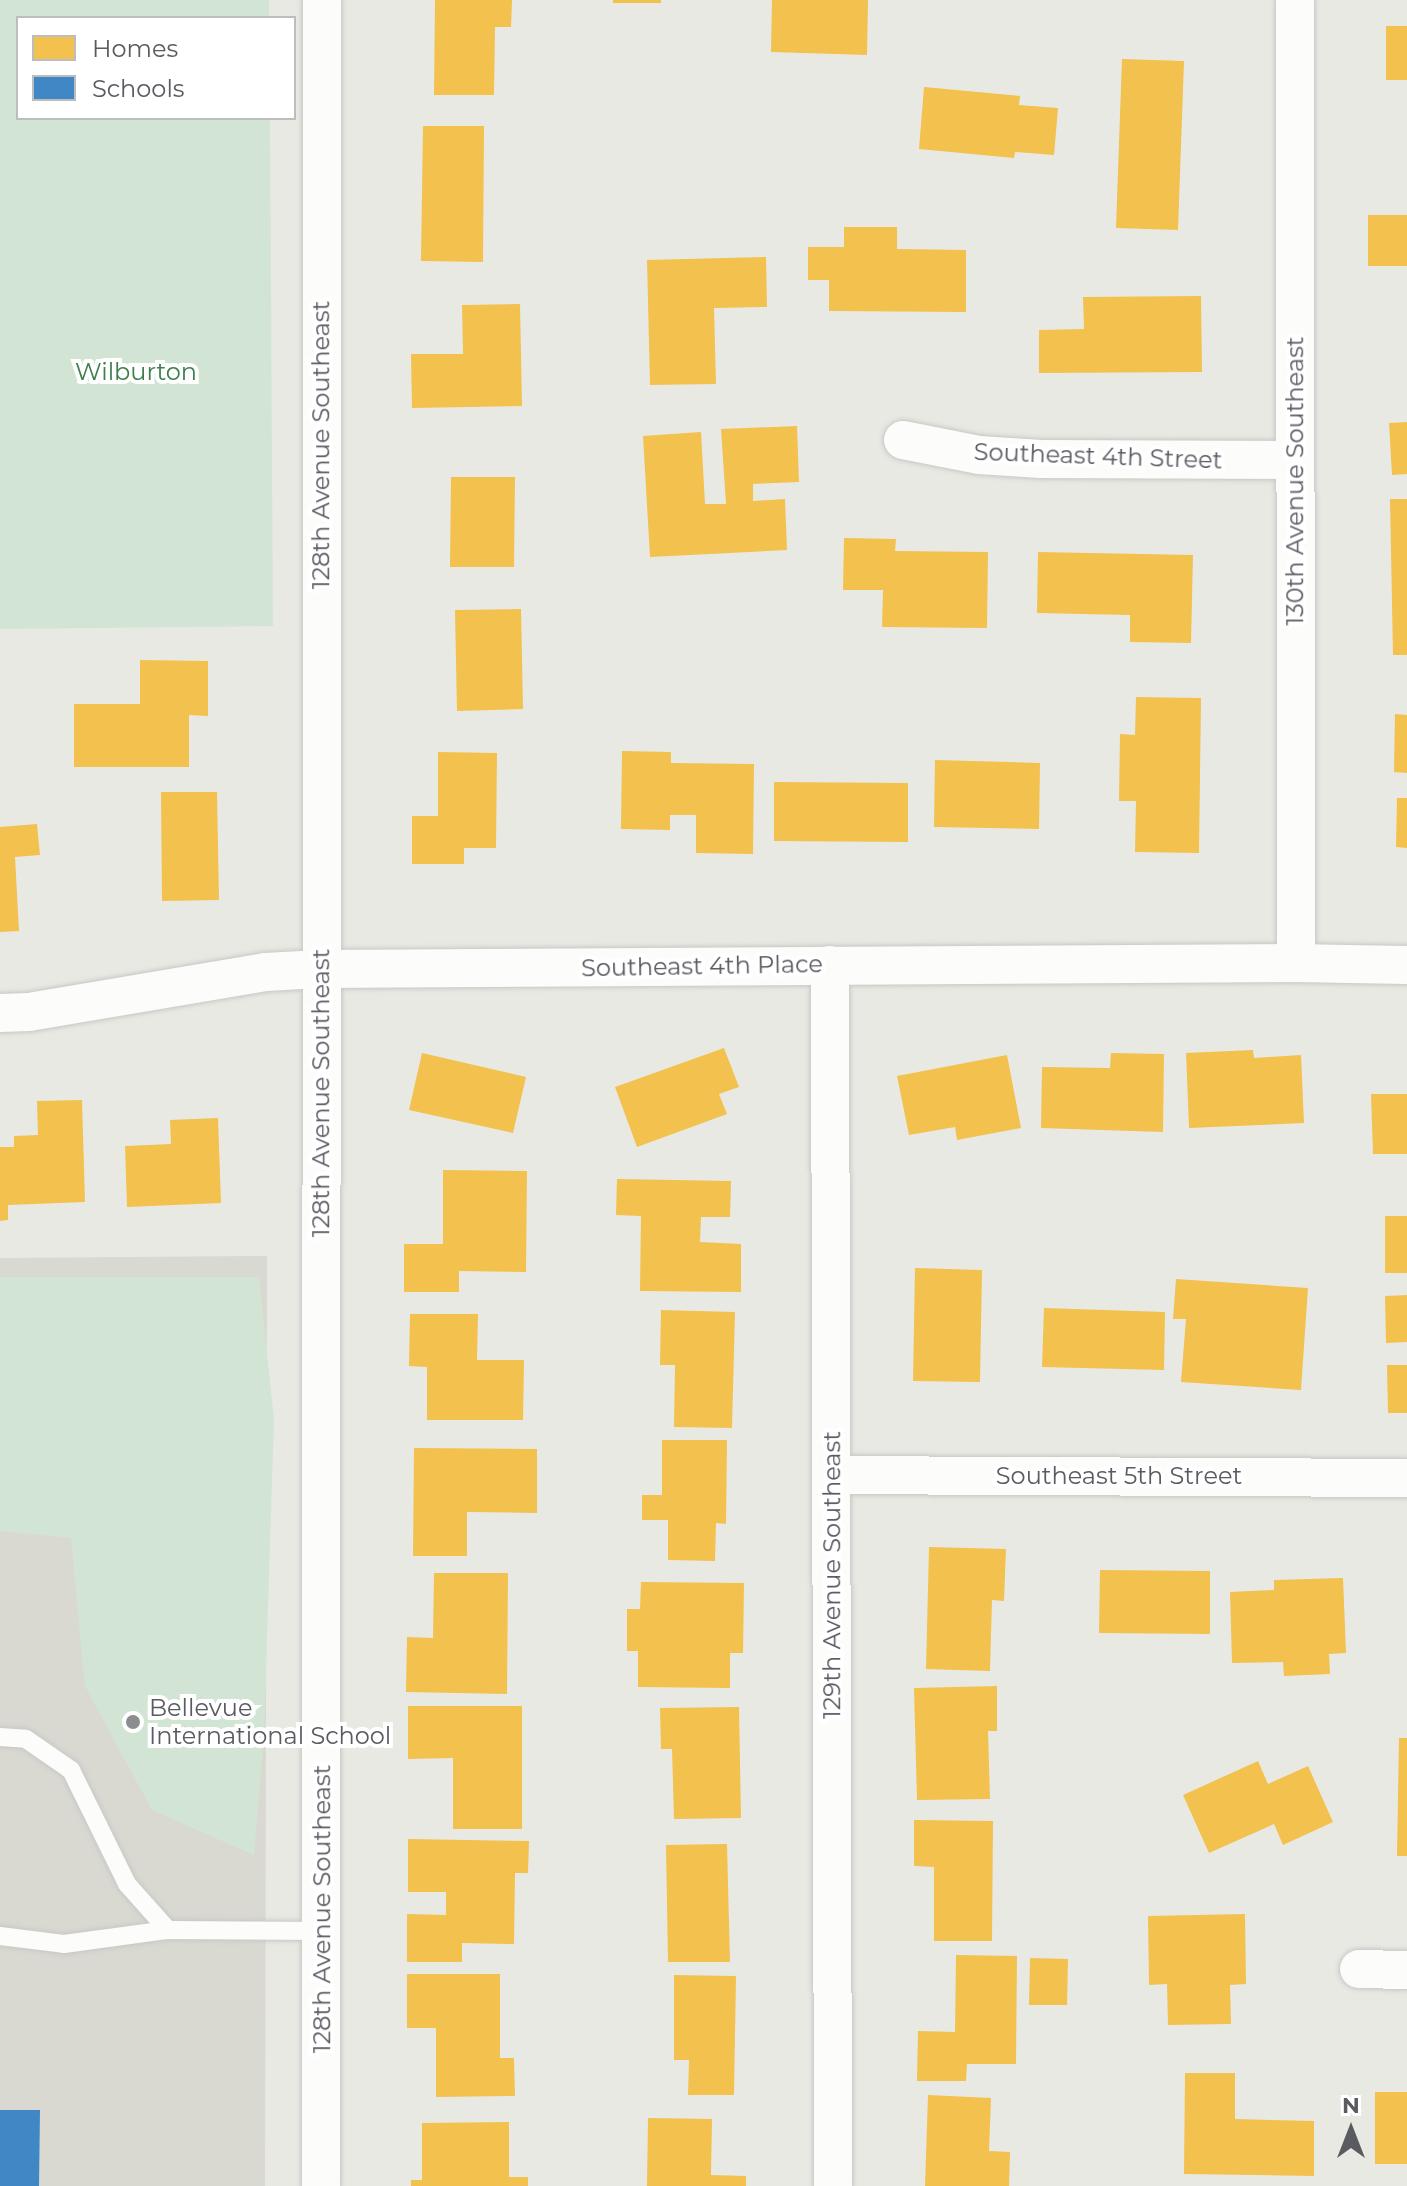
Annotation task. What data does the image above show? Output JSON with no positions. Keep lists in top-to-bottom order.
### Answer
{
  "streets": {
    "street": [
      "128th Avenue Southeast",
      "Southeast 4th Street",
      "130th Avenue Southeast",
      "Southeast 4th Place",
      "Southeast 5th Street",
      "129th Avenue Southeast"
    ]
  },
  "crossings": [
    ["128th Avenue Southeast", "Southeast 4th Place"],
    ["Southeast 4th Street", "130th Avenue Southeast"],
    ["130th Avenue Southeast", "Southeast 4th Place"],
    ["Southeast 4th Place", "129th Avenue Southeast"],
    ["Southeast 5th Street", "129th Avenue Southeast"]
  ],
  "parks": ["Wilburton"],
  "places": ["Bellevue International School"],
  "legend": ["Homes", "Schools"],
  "north": "top"
}
